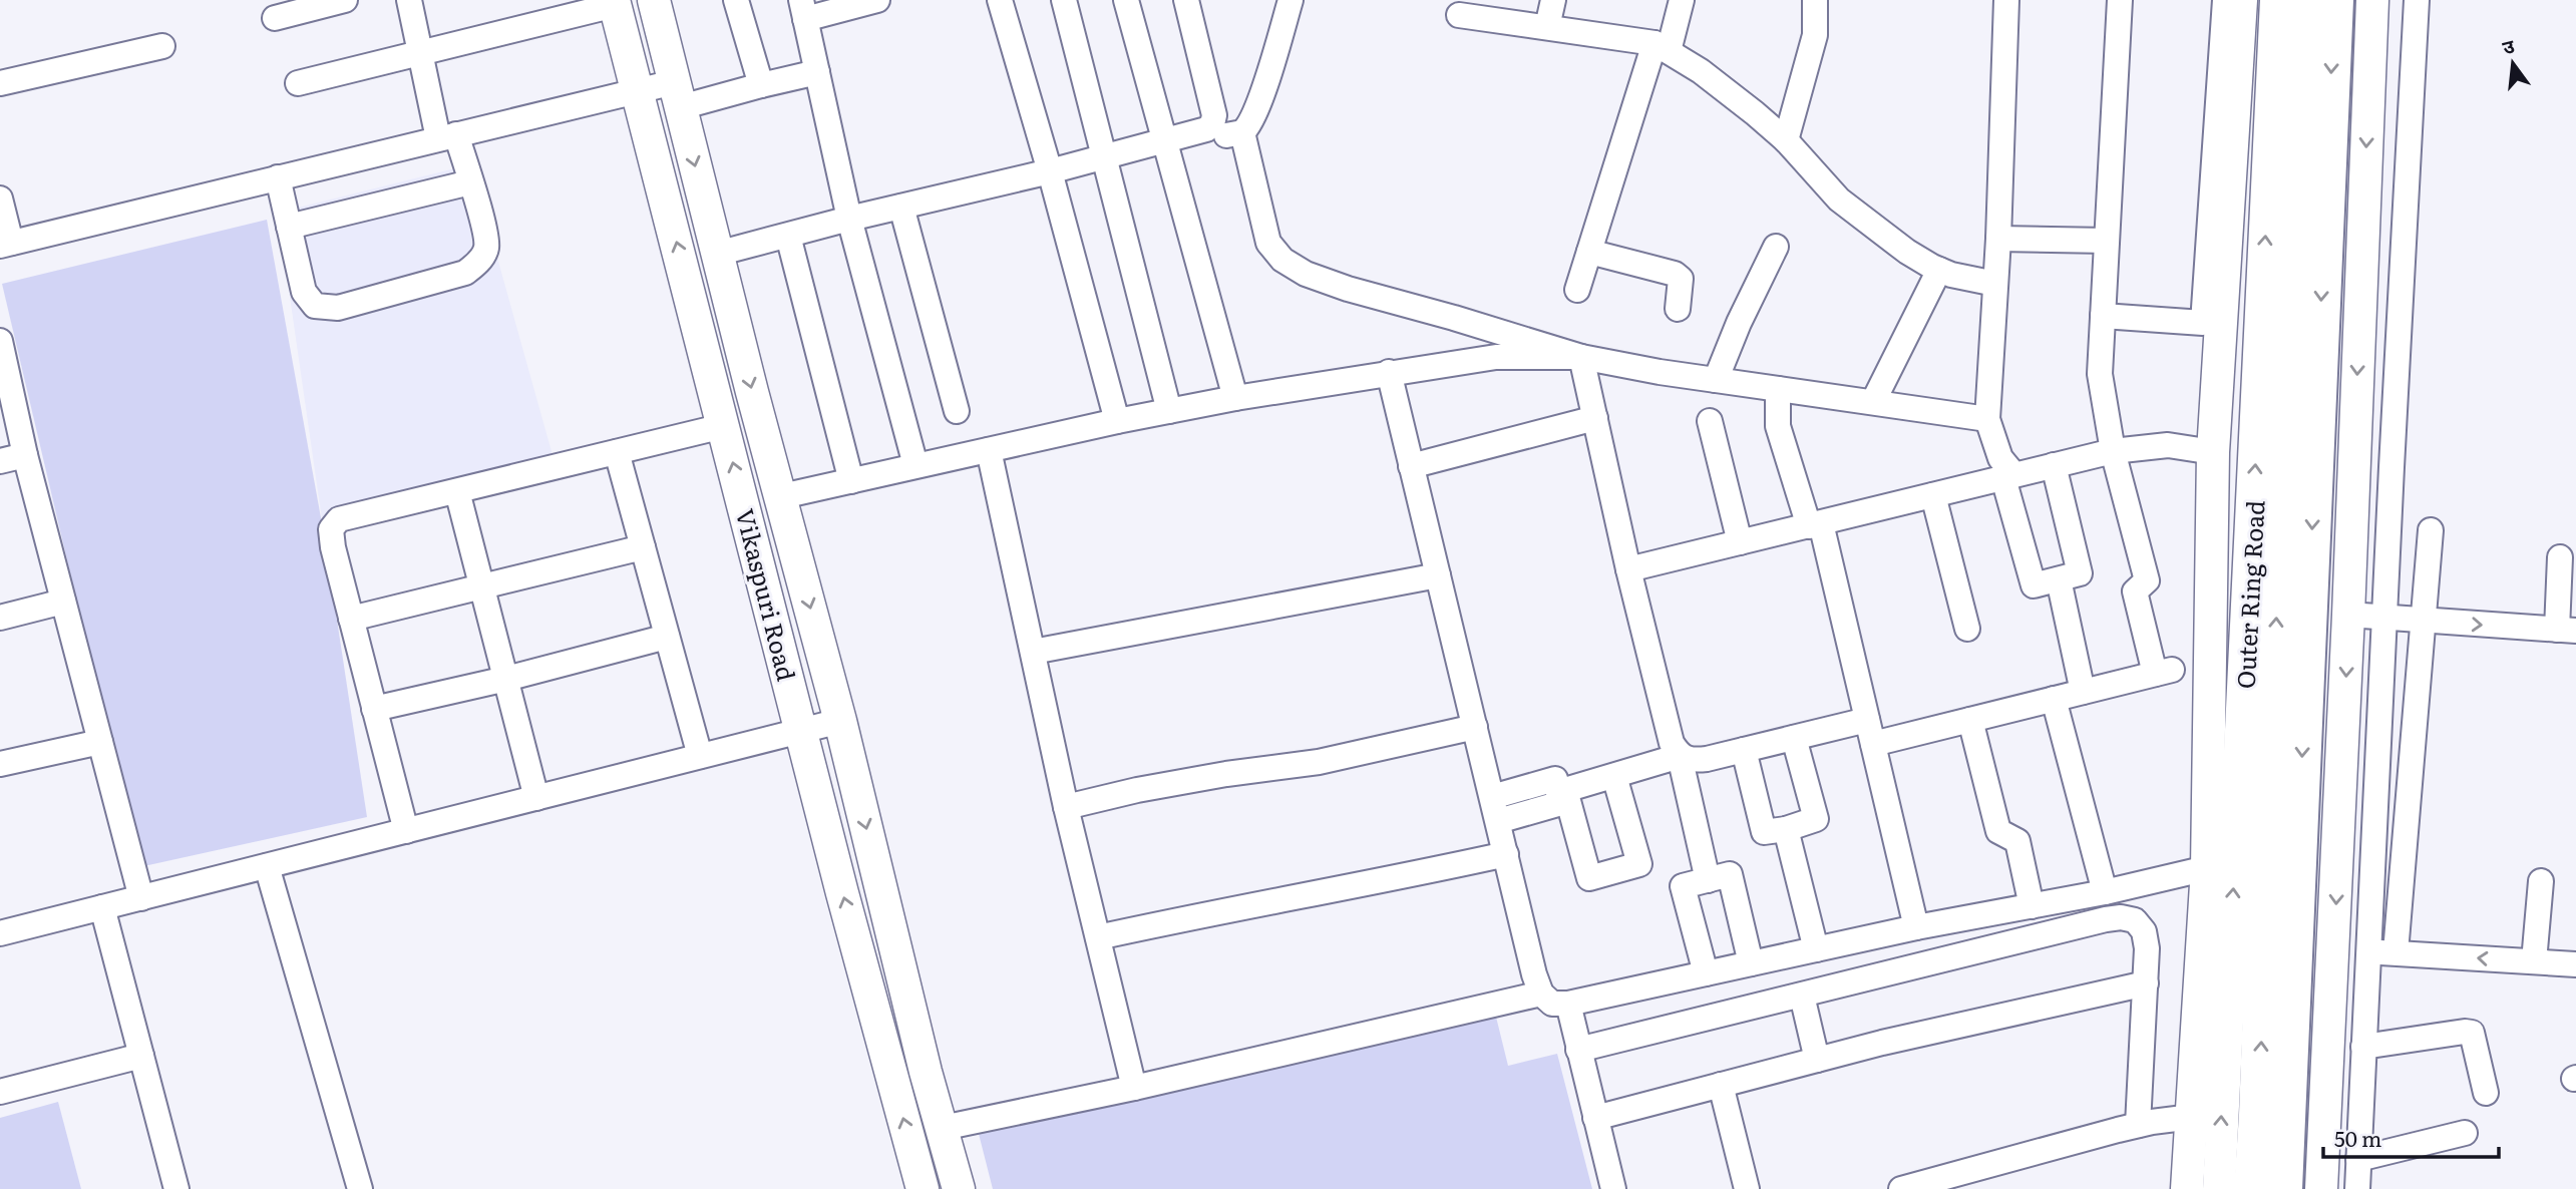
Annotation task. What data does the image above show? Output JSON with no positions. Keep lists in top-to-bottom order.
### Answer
{
  "streets": {
    "main road": ["Outer Ring Road"],
    "street": ["Vikaspuri Road"]
  },
  "scale_bar": "50 m",
  "north": "top"
}
